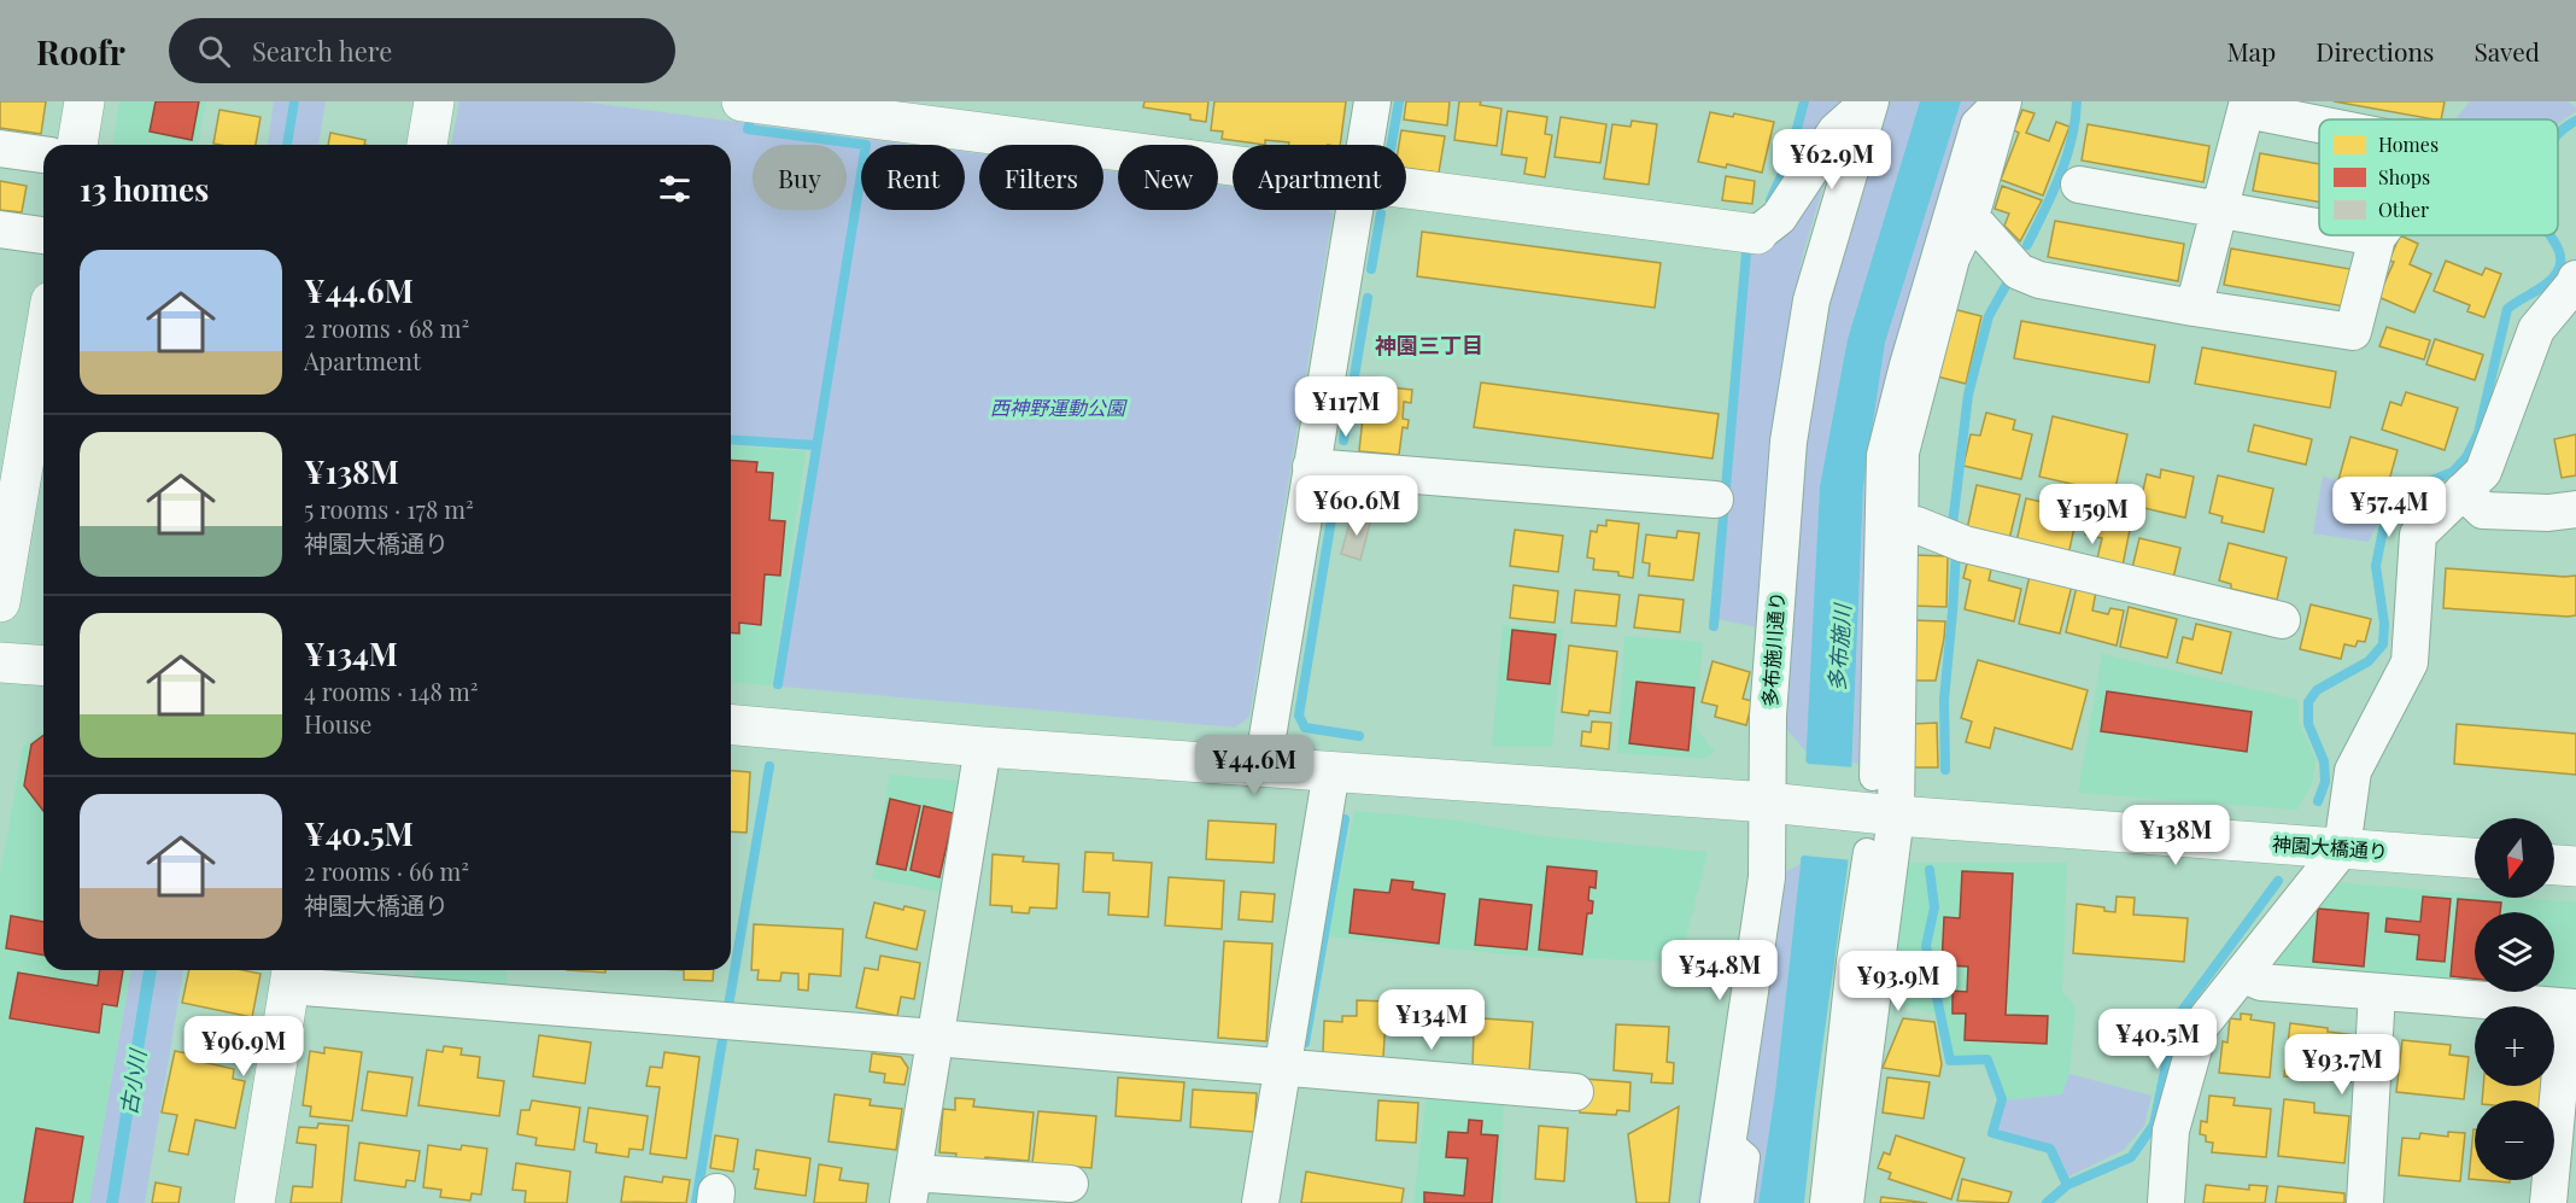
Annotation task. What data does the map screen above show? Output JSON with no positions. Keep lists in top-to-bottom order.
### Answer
{
  "streets": {
    "street": ["多布施川通り", "神園大橋通り"]
  },
  "crossings": [
    ["多布施川通り", "神園大橋通り"]
  ],
  "districts": ["神園三丁目"],
  "water": ["多布施川", "古小川"],
  "parks": ["西神野運動公園"],
  "legend": ["Homes", "Shops", "Other"],
  "north": "bottom",
  "page": {
    "header": "Roofr",
    "search": "Search here",
    "nav": ["Map", "Directions", "Saved"],
    "price": [
      "¥62.9M",
      "¥117M",
      "¥60.6M",
      "¥57.4M",
      "¥159M",
      "¥44.6M",
      "¥138M",
      "¥54.8M",
      "¥93.9M",
      "¥134M",
      "¥40.5M",
      "¥96.9M",
      "¥93.7M"
    ],
    "chip": [
      "Buy",
      "Rent",
      "Filters",
      "New",
      "Apartment"
    ],
    "heading": "13 homes",
    "list": [
      {
        "name": "¥44.6M",
        "note": "2 rooms · 68 m² · Apartment"
      },
      {
        "name": "¥138M",
        "note": "5 rooms · 178 m² · 神園大橋通り"
      },
      {
        "name": "¥134M",
        "note": "4 rooms · 148 m² · House"
      },
      {
        "name": "¥40.5M",
        "note": "2 rooms · 66 m² · 神園大橋通り"
      }
    ],
    "map_buttons": ["+", "−"]
  }
}
